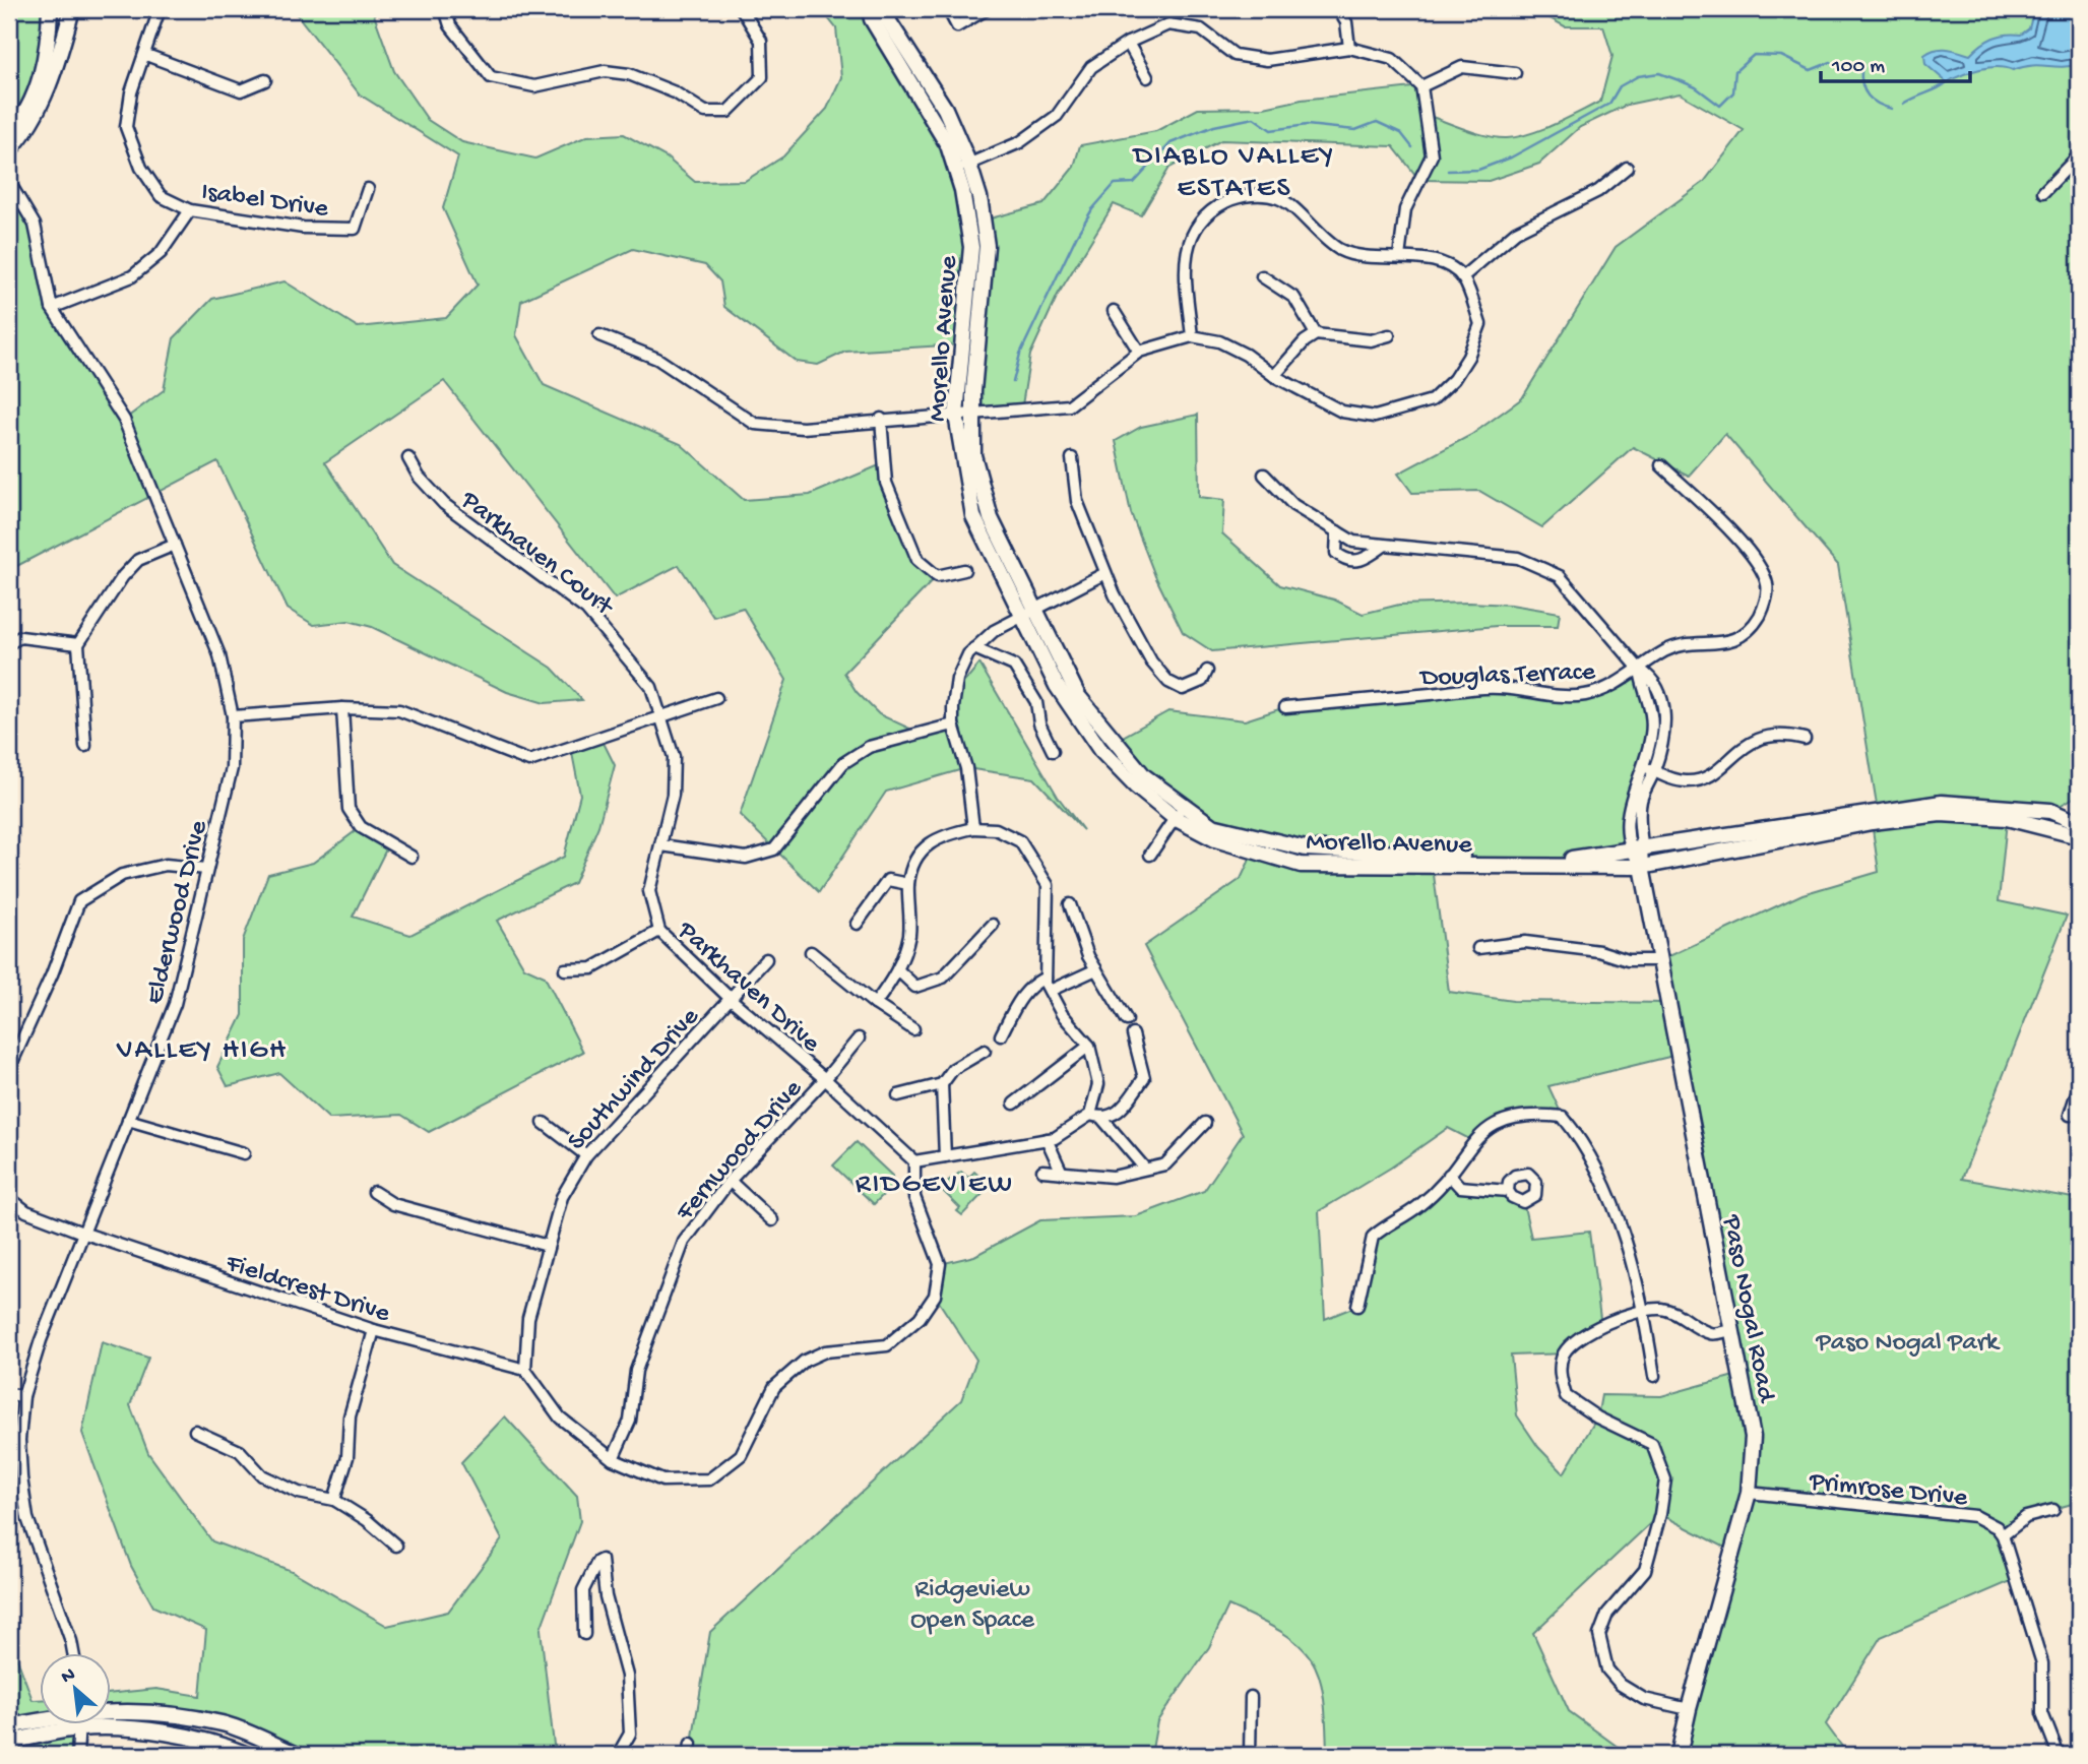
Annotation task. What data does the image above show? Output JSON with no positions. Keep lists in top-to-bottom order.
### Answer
{
  "streets": {
    "street": [
      "Isabel Drive",
      "Morello Avenue",
      "Parkhaven Court",
      "Douglas Terrace",
      "Elderwood Drive",
      "Parkhaven Drive",
      "Southwind Drive",
      "Fernwood Drive",
      "Fieldcrest Drive",
      "Paso Nogal Road",
      "Primrose Drive"
    ]
  },
  "crossings": [
    ["Morello Avenue", "Paso Nogal Road"],
    ["Parkhaven Court", "Parkhaven Drive"],
    ["Elderwood Drive", "Fieldcrest Drive"],
    ["Parkhaven Drive", "Southwind Drive"],
    ["Parkhaven Drive", "Fernwood Drive"],
    ["Southwind Drive", "Fieldcrest Drive"],
    ["Paso Nogal Road", "Primrose Drive"]
  ],
  "districts": ["DIABLO VALLEY ESTATES", "VALLEY HIGH", "RIDGEVIEW"],
  "parks": ["Paso Nogal Park", "Ridgeview Open Space"],
  "scale_bar": "100 m",
  "north": "top left"
}
